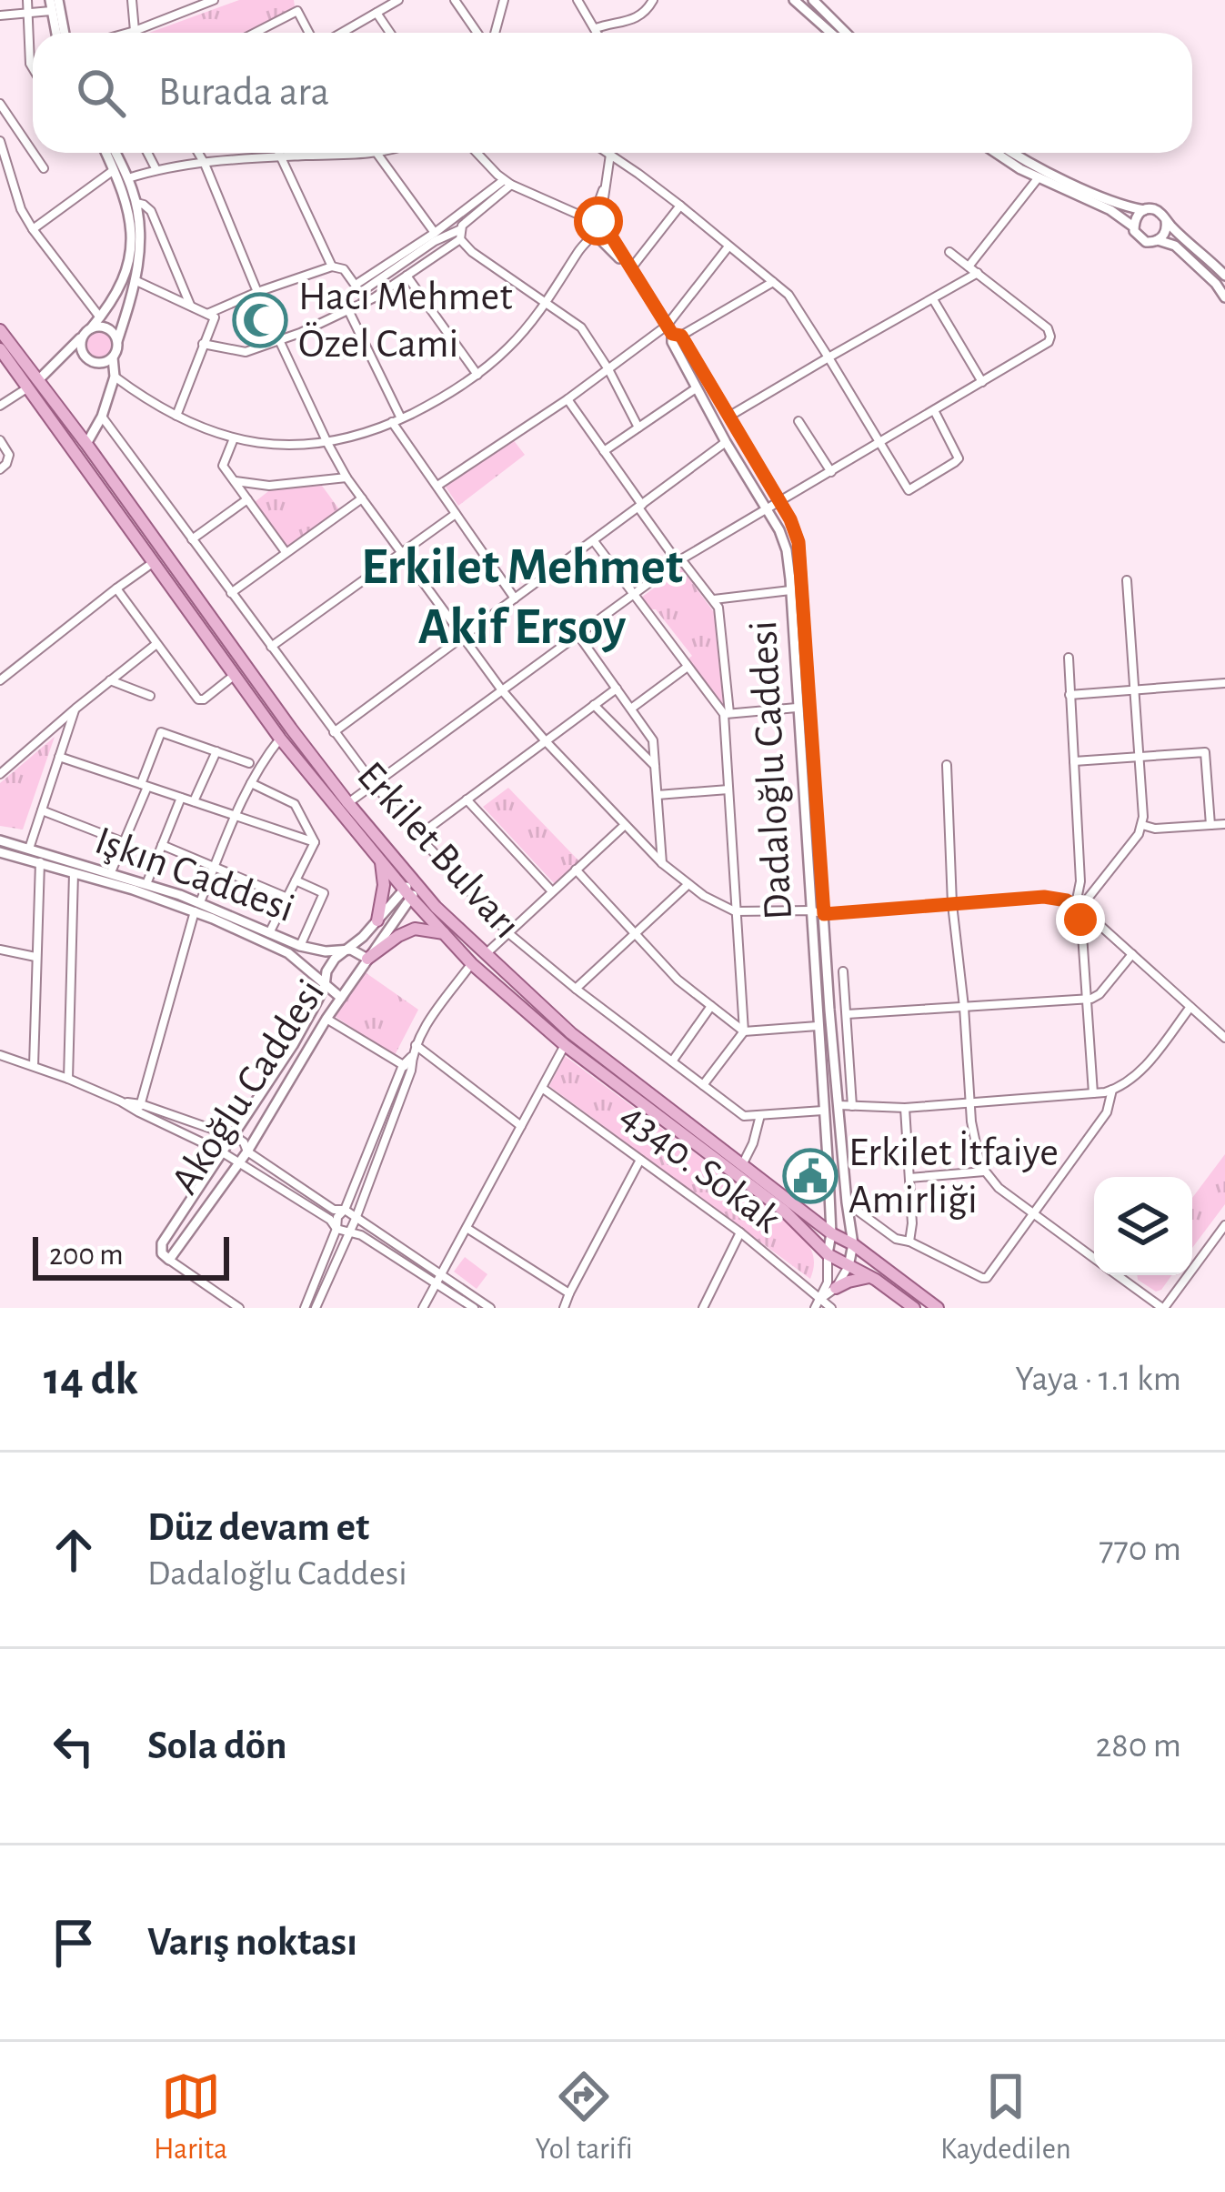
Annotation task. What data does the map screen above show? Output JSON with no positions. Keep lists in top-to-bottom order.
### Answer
{
  "streets": {
    "main road": ["Erkilet Bulvarı"],
    "street": [
      "Dadaloğlu Caddesi",
      "Işkın Caddesi",
      "Akoğlu Caddesi",
      "4340. Sokak"
    ]
  },
  "crossings": [
    ["Dadaloğlu Caddesi", "Erkilet Bulvarı"],
    ["Erkilet Bulvarı", "Akoğlu Caddesi"],
    ["Işkın Caddesi", "Akoğlu Caddesi"]
  ],
  "districts": ["Erkilet Mehmet Akif Ersoy"],
  "places": {
    "mosque": ["Hacı Mehmet Özel Cami"],
    "public building": ["Erkilet İtfaiye Amirliği"]
  },
  "scale_bar": "200 m",
  "page": {
    "search": "Burada ara",
    "scale": "200 m",
    "heading": ["14 dk", "Yaya · 1.1 km"],
    "list": [
      ["Düz devam et", "Dadaloğlu Caddesi", "770 m"],
      ["Sola dön", "280 m"],
      "Varış noktası"
    ],
    "nav": ["Harita", "Yol tarifi", "Kaydedilen"]
  }
}
